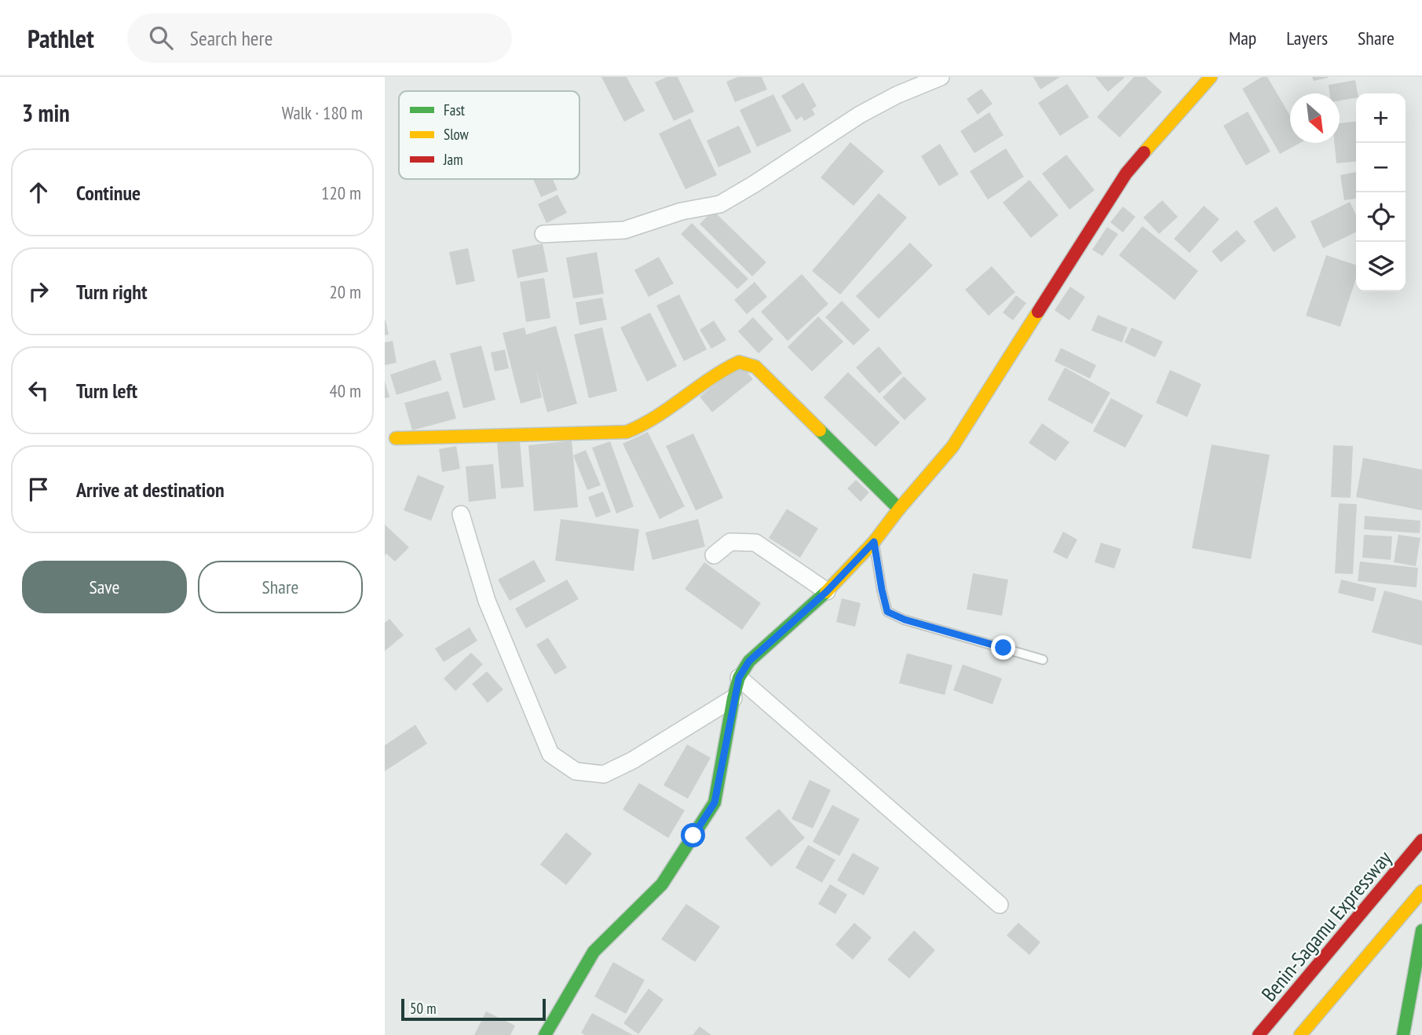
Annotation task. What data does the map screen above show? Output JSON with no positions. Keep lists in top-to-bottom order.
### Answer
{
  "streets": {
    "main road": ["Benin-Sagamu Expressway"]
  },
  "legend": ["Fast", "Slow", "Jam"],
  "scale_bar": "50 m",
  "north": "bottom right",
  "page": {
    "header": "Pathlet",
    "search": "Search here",
    "nav": ["Map", "Layers", "Share"],
    "heading": ["3 min", "Walk · 180 m"],
    "map_buttons": ["+", "−"],
    "list": [
      ["Continue", "120 m"],
      ["Turn right", "20 m"],
      ["Turn left", "40 m"],
      "Arrive at destination"
    ],
    "buttons": ["Save", "Share"],
    "scale": "50 m"
  }
}
